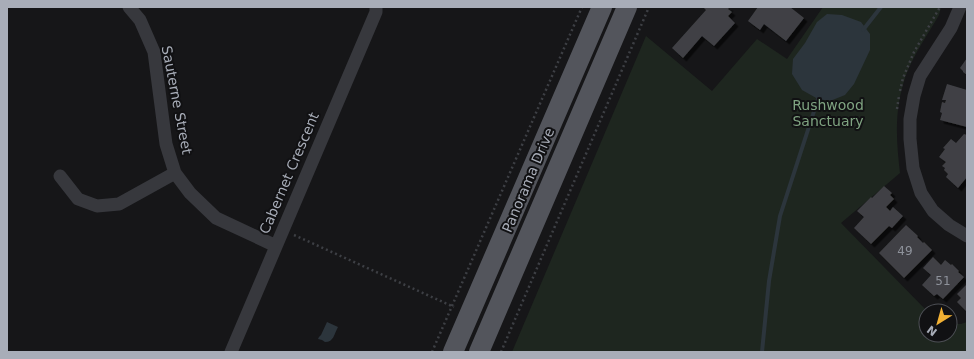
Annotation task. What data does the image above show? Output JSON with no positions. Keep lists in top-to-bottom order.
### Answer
{
  "streets": {
    "main road": ["Panorama Drive"],
    "street": ["Sauterne Street", "Cabernet Crescent"]
  },
  "crossings": [
    ["Sauterne Street", "Cabernet Crescent"]
  ],
  "parks": ["Rushwood Sanctuary"],
  "house_numbers": ["49", "51"],
  "north": "bottom left"
}
